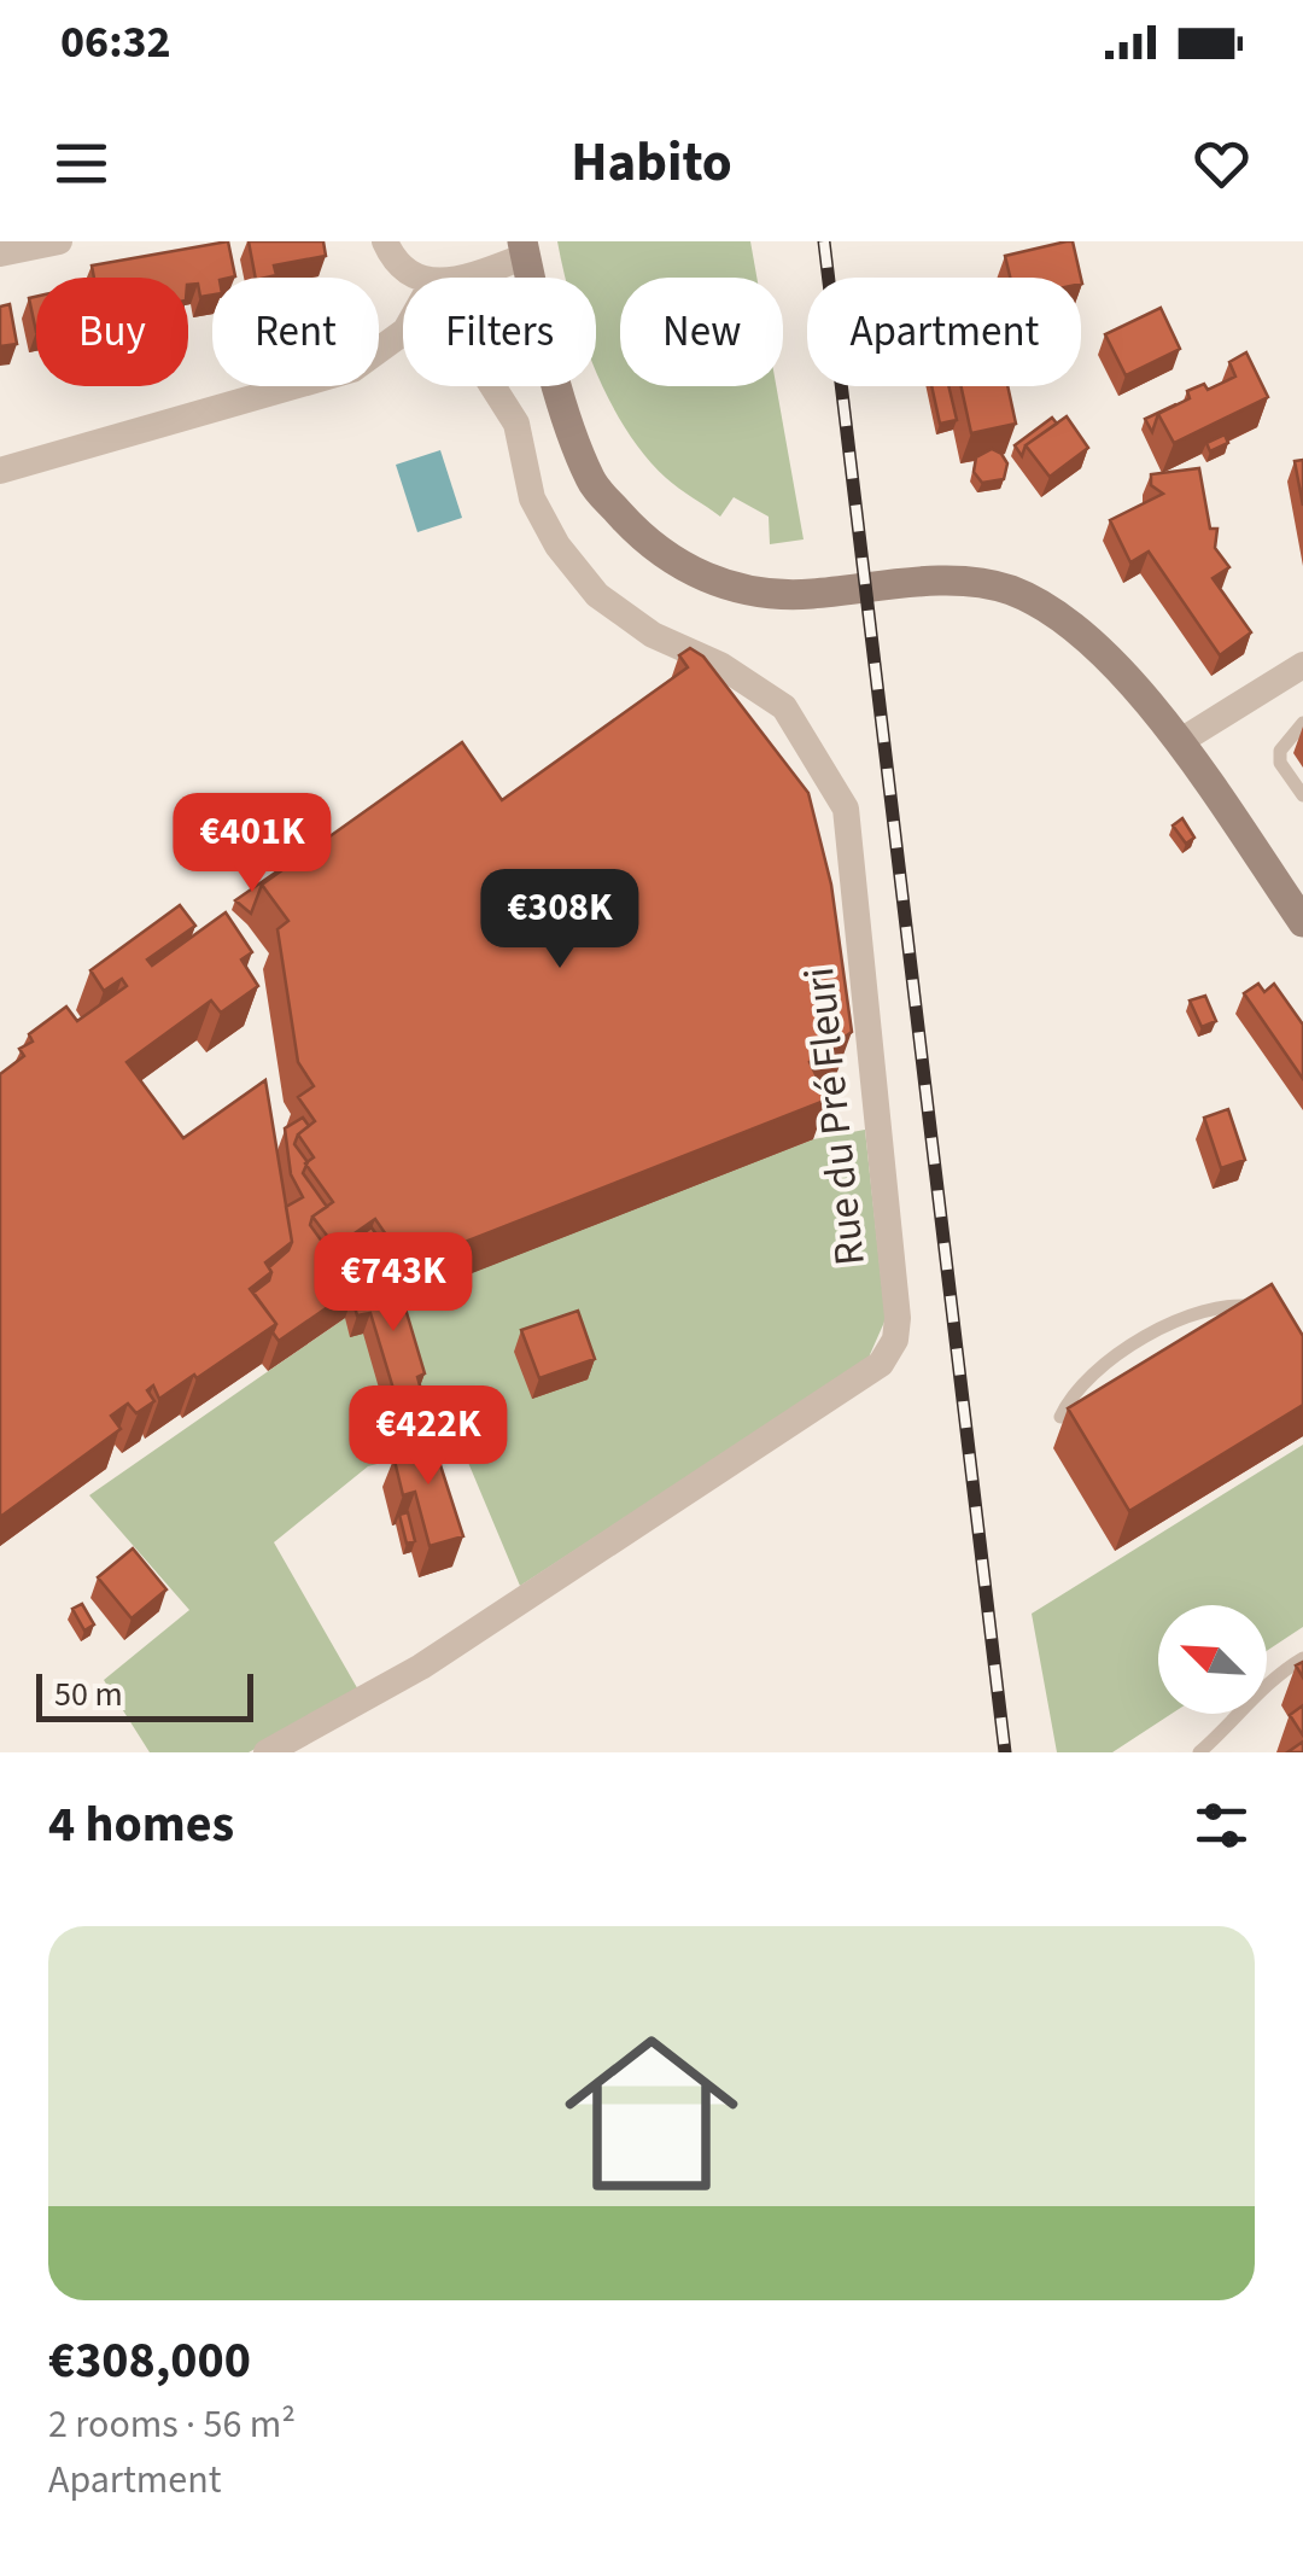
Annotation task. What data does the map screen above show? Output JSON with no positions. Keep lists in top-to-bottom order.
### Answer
{
  "streets": {
    "street": ["Rue du Pré Fleuri"]
  },
  "scale_bar": "50 m",
  "north": "top left",
  "page": {
    "status": "06:32",
    "header": "Habito",
    "chip": [
      "Buy",
      "Rent",
      "Filters",
      "New",
      "Apartment"
    ],
    "price": [
      "€401K",
      "€308K",
      "€743K",
      "€422K"
    ],
    "scale": "50 m",
    "heading": "4 homes",
    "list": [
      {
        "name": "€308,000",
        "note": "2 rooms · 56 m² · Apartment"
      }
    ]
  }
}
